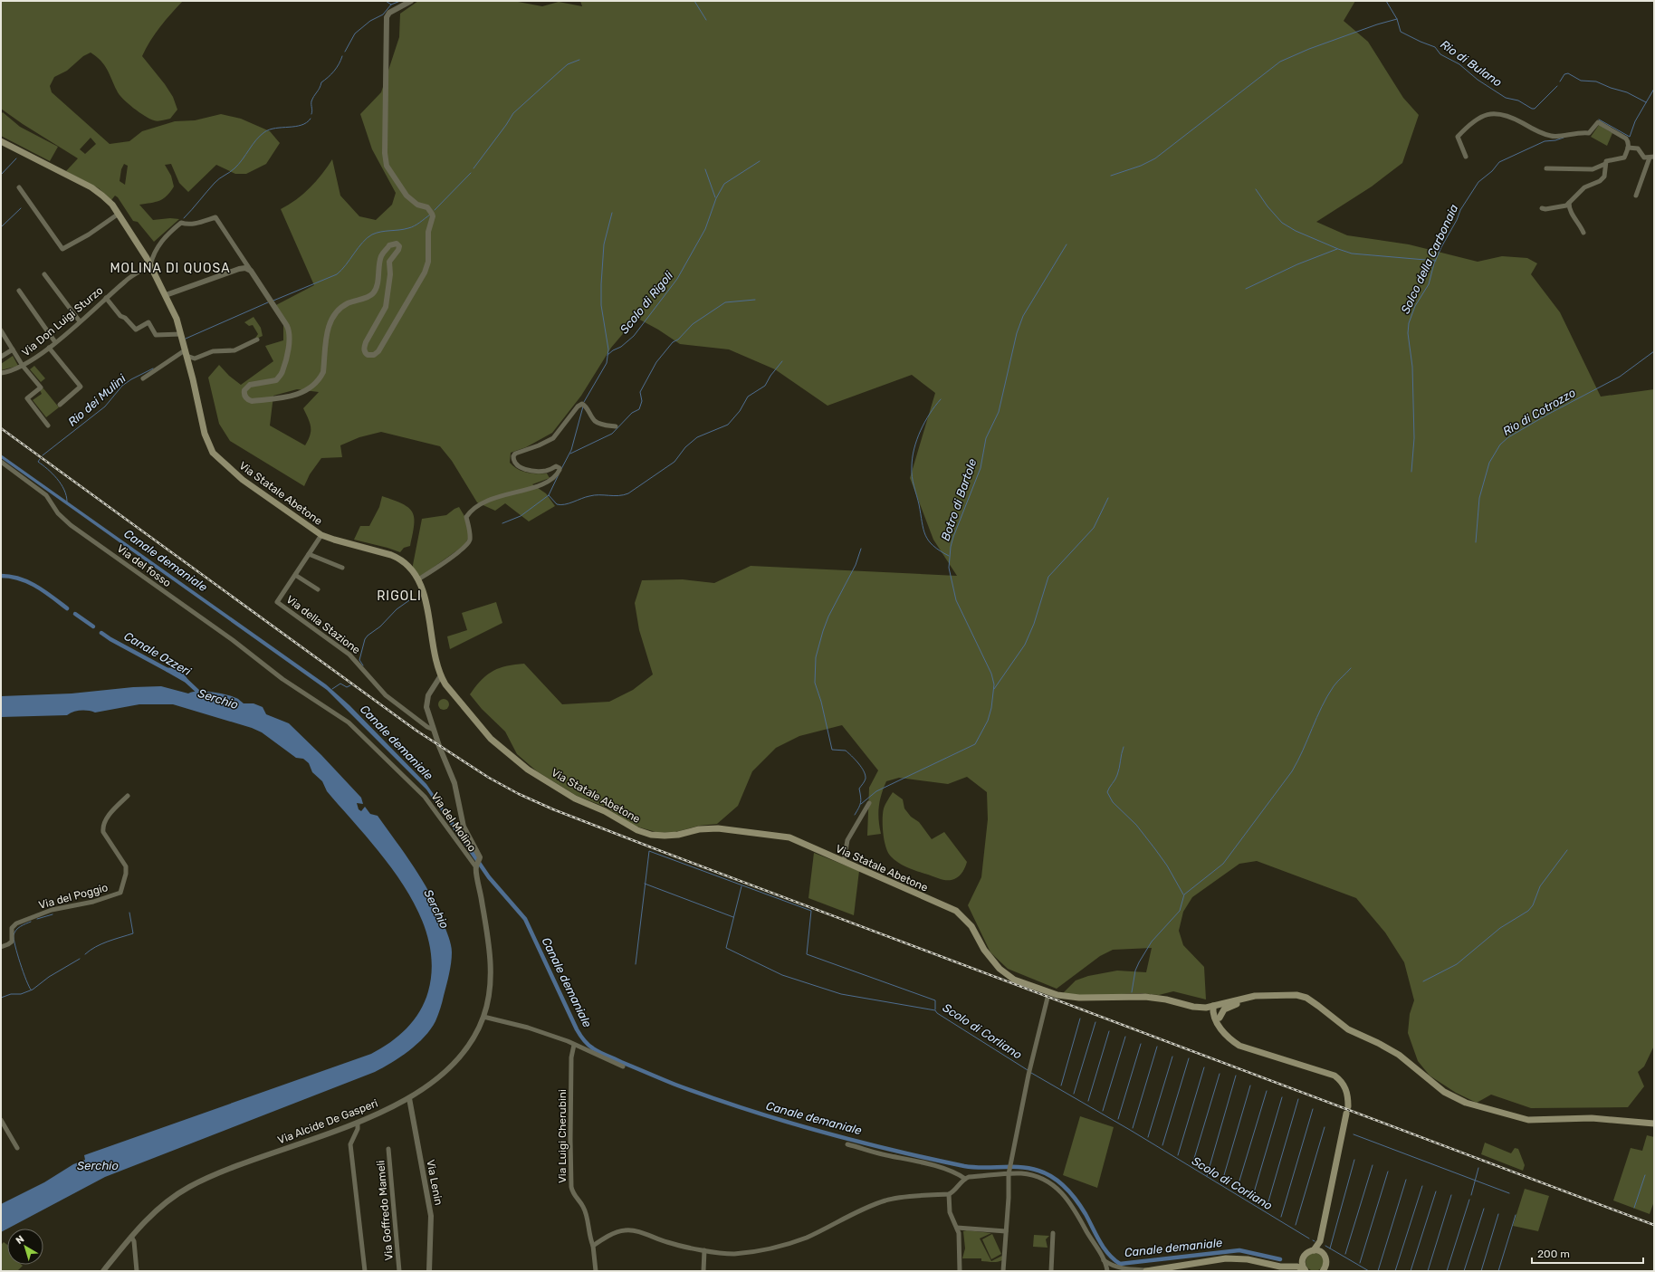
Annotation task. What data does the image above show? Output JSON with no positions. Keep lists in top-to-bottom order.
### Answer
{
  "streets": {
    "main road": ["Via Statale Abetone"],
    "street": [
      "Via Don Luigi Sturzo",
      "Via del fosso",
      "Via della Stazione",
      "Via del Molino",
      "Via del Poggio",
      "Via Alcide De Gasperi",
      "Via Luigi Cherubini",
      "Via Lenin",
      "Via Goffredo Mameli"
    ]
  },
  "crossings": [
    ["Via Don Luigi Sturzo", "Via Statale Abetone"],
    ["Via Statale Abetone", "Via della Stazione"],
    ["Via Statale Abetone", "Via Alcide De Gasperi"],
    ["Via del fosso", "Via del Molino"],
    ["Via della Stazione", "Via Alcide De Gasperi"],
    ["Via del Molino", "Via Alcide De Gasperi"],
    ["Via Alcide De Gasperi", "Via Lenin"]
  ],
  "districts": ["MOLINA DI QUOSA", "RIGOLI"],
  "water": [
    "Rio di Bulano",
    "Solco della Carbonaia",
    "Scolo di Rigoli",
    "Rio dei Mulini",
    "Rio di Cotrozzo",
    "Botro di Bartole",
    "Canale demaniale",
    "Canale Ozzeri",
    "Serchio",
    "Scolo di Corliano"
  ],
  "scale_bar": "200 m",
  "north": "top left"
}
